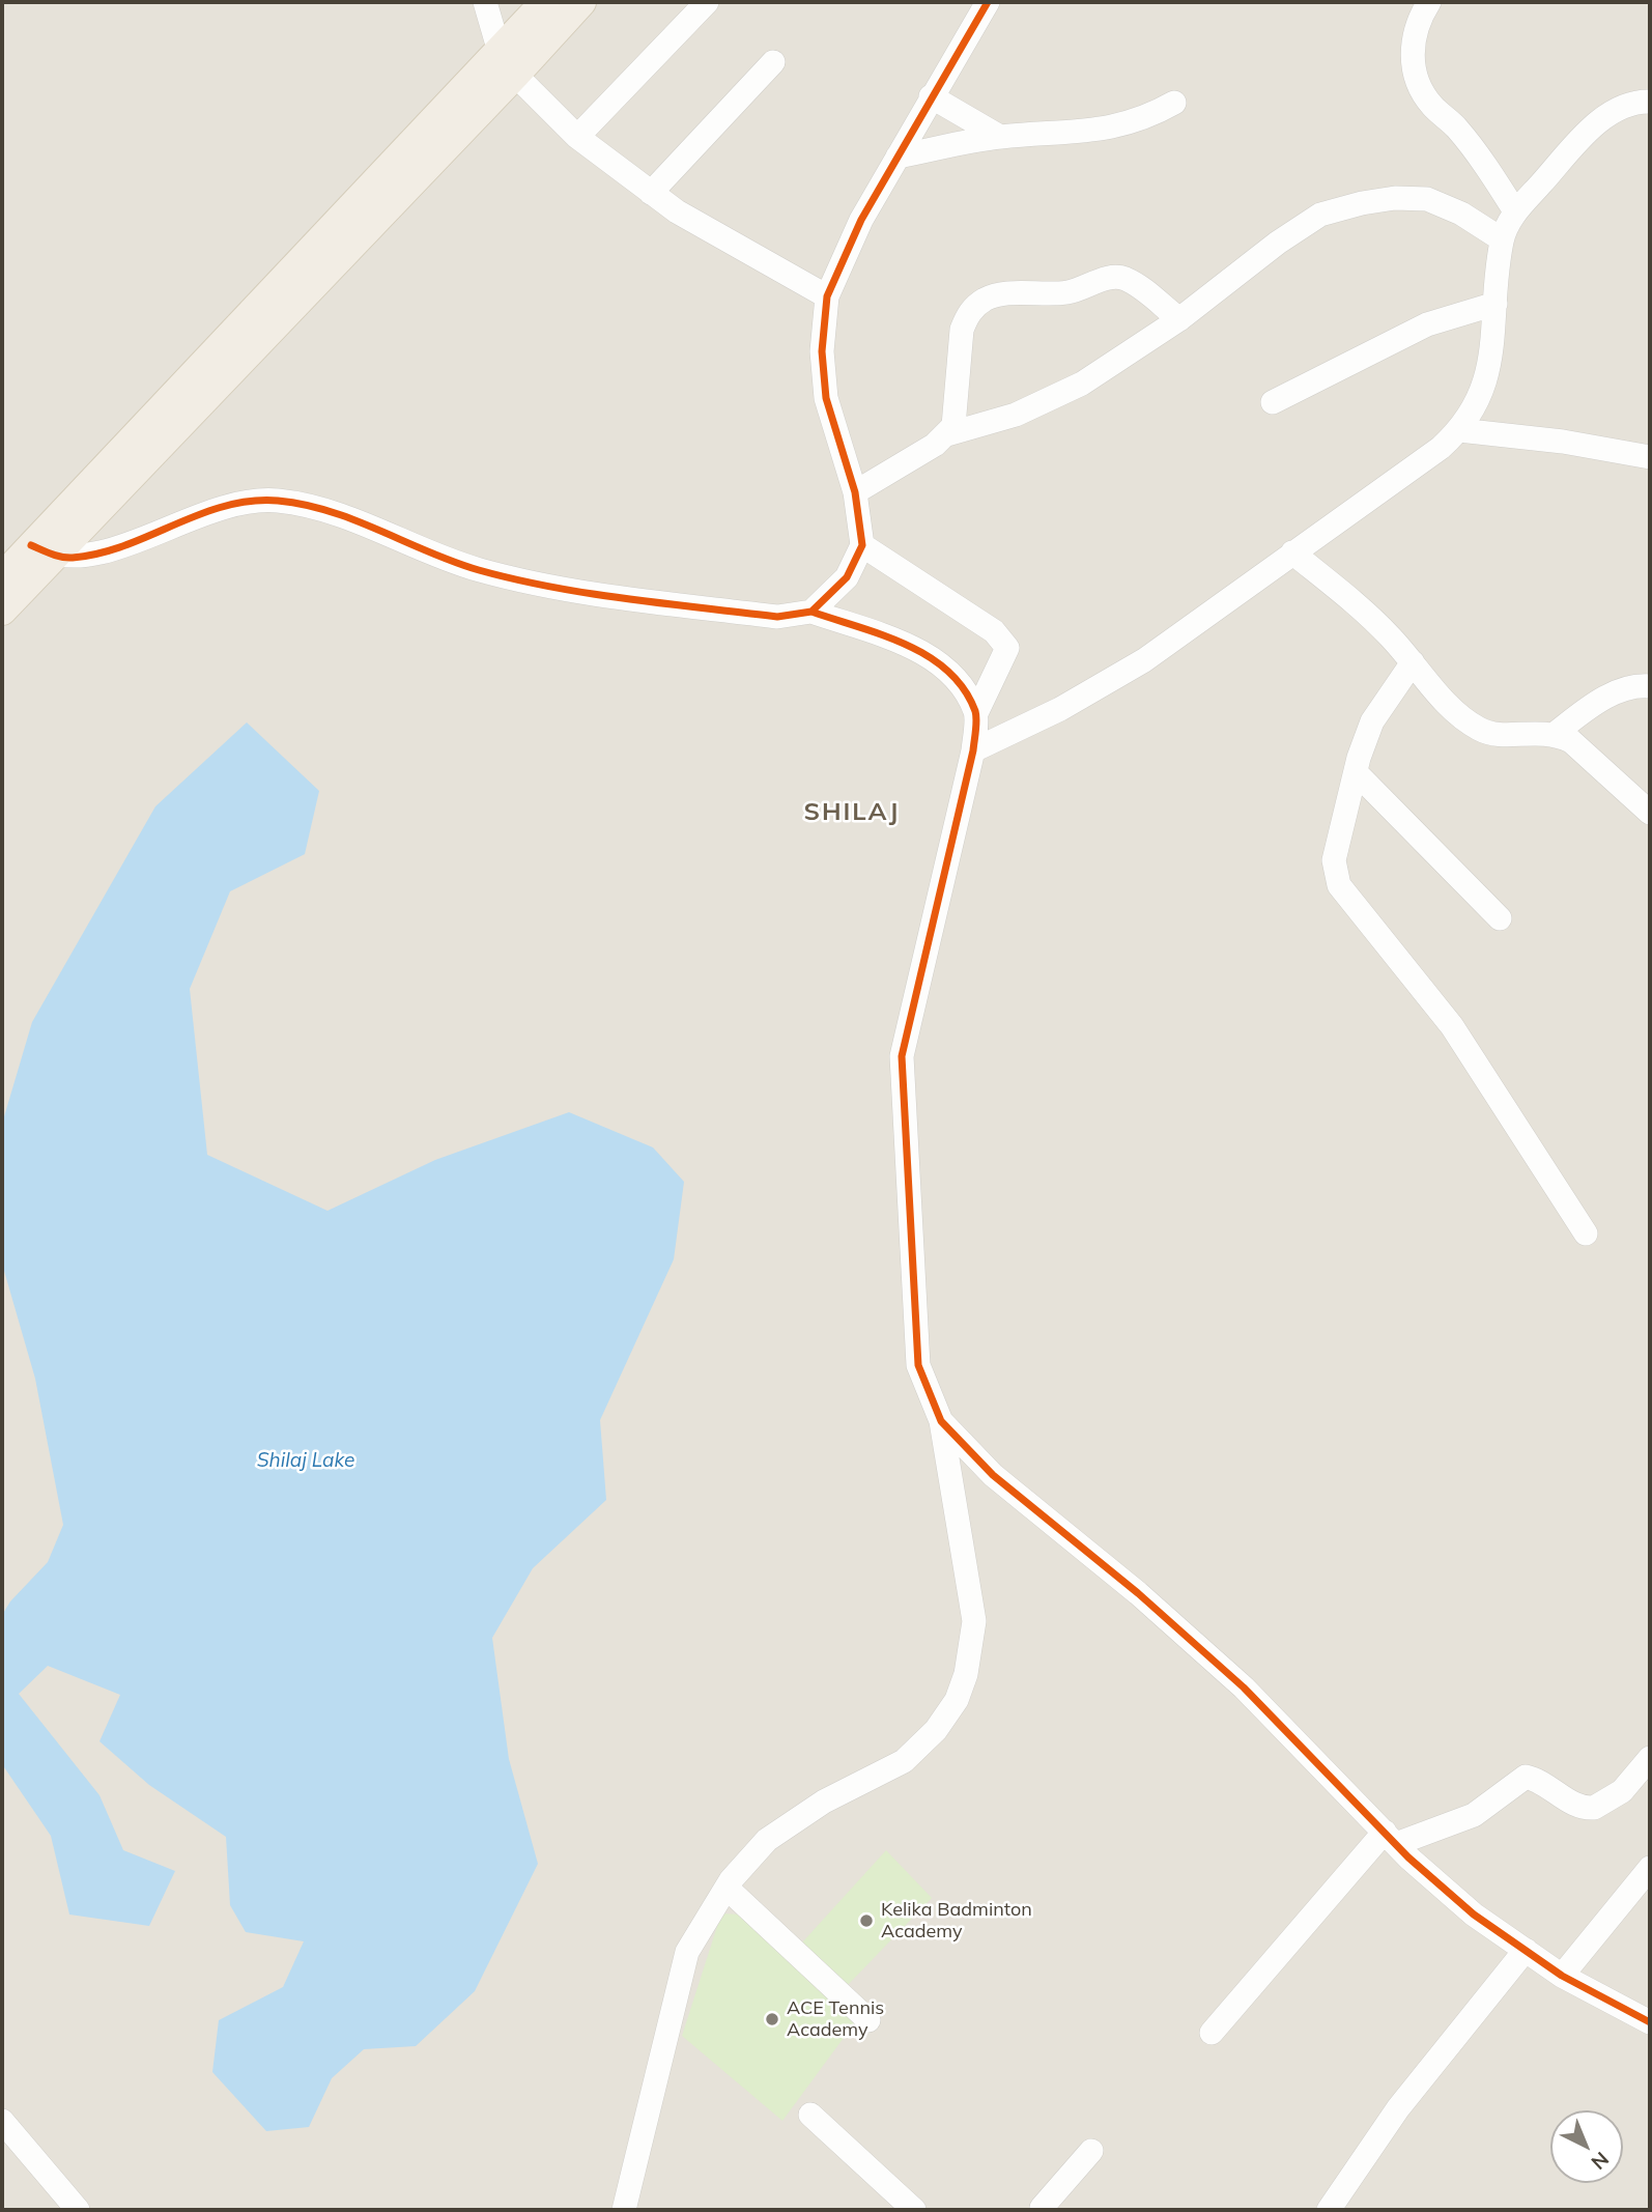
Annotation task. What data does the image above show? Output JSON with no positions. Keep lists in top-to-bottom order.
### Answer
{
  "districts": ["SHILAJ"],
  "water": ["Shilaj Lake"],
  "places": ["Kelika Badminton Academy", "ACE Tennis Academy"],
  "north": "bottom right"
}
